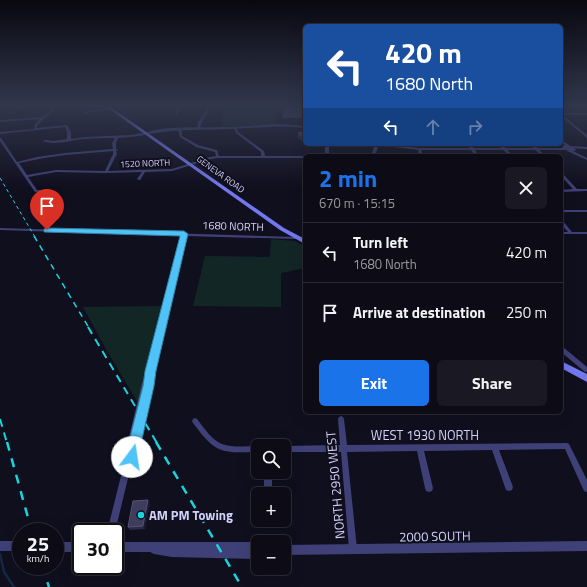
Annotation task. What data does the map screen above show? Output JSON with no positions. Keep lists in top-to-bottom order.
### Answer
{
  "streets": {
    "main road": ["GENEVA ROAD"],
    "street": [
      "1520 NORTH",
      "1680 NORTH",
      "WEST 1930 NORTH",
      "NORTH 2950 WEST",
      "2000 SOUTH"
    ]
  },
  "crossings": [
    ["1520 NORTH", "GENEVA ROAD"],
    ["GENEVA ROAD", "1680 NORTH"],
    ["WEST 1930 NORTH", "NORTH 2950 WEST"],
    ["NORTH 2950 WEST", "2000 SOUTH"]
  ],
  "places": ["AM PM Towing"],
  "page": {
    "turn": ["420 m", "1680 North"],
    "heading": ["2 min", "670 m · 15:15"],
    "list": [
      {
        "name": "Turn left",
        "note": "1680 North",
        "value": "420 m"
      },
      {
        "name": "Arrive at destination",
        "value": "250 m"
      }
    ],
    "buttons": ["Exit", "Share"],
    "map_buttons": ["+", "−"],
    "speed": "25 km/h",
    "limit": "30"
  }
}
